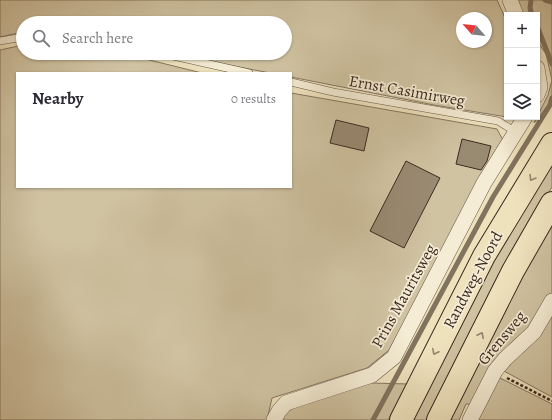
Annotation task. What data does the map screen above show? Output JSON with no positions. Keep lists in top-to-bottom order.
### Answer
{
  "streets": {
    "main road": ["Randweg-Noord"],
    "street": ["Prins Mauritsweg", "Grensweg"],
    "lane": ["Ernst Casimirweg"]
  },
  "crossings": [
    ["Ernst Casimirweg", "Prins Mauritsweg"]
  ],
  "north": "top left",
  "page": {
    "map_buttons": ["+", "−"],
    "search": "Search here",
    "heading": ["Nearby", "0 results"]
  }
}
